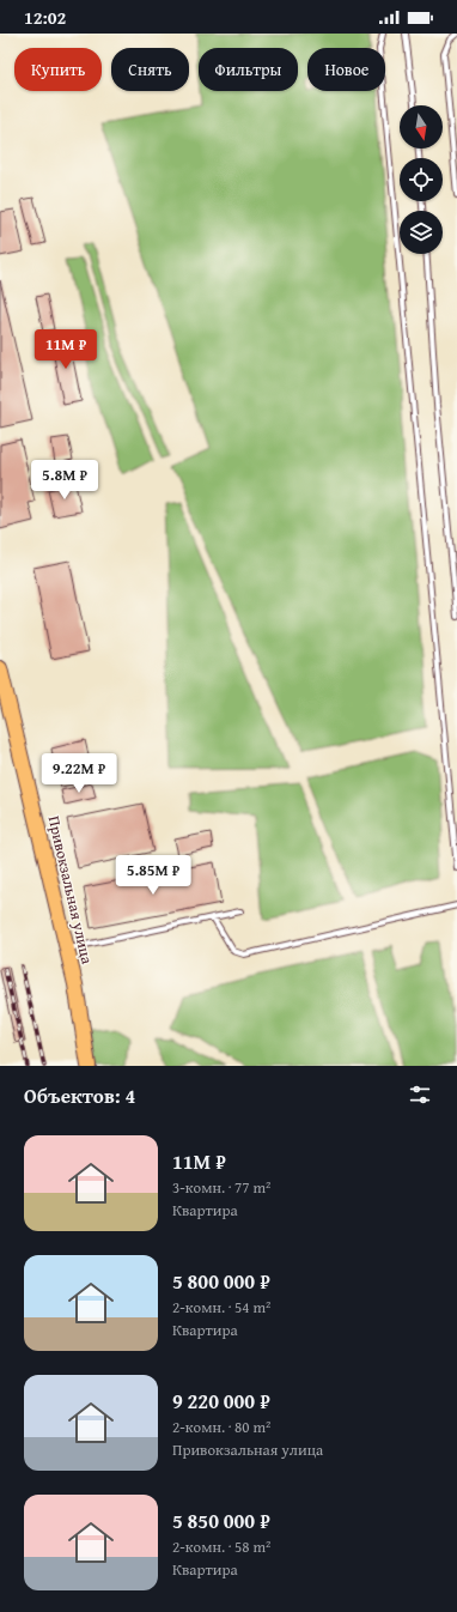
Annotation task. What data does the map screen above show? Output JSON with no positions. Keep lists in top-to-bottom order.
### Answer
{
  "streets": {
    "main road": ["Привокзальная улица"]
  },
  "north": "bottom",
  "page": {
    "status": "12:02",
    "chip": [
      "Купить",
      "Снять",
      "Фильтры",
      "Новое"
    ],
    "price": [
      "11M ₽",
      "5.8M ₽",
      "9.22M ₽",
      "5.85M ₽"
    ],
    "heading": "Объектов: 4",
    "list": [
      {
        "name": "11M ₽",
        "note": "3-комн. · 77 m² · Квартира"
      },
      {
        "name": "5 800 000 ₽",
        "note": "2-комн. · 54 m² · Квартира"
      },
      {
        "name": "9 220 000 ₽",
        "note": "2-комн. · 80 m² · Привокзальная улица"
      },
      {
        "name": "5 850 000 ₽",
        "note": "2-комн. · 58 m² · Квартира"
      }
    ]
  }
}
